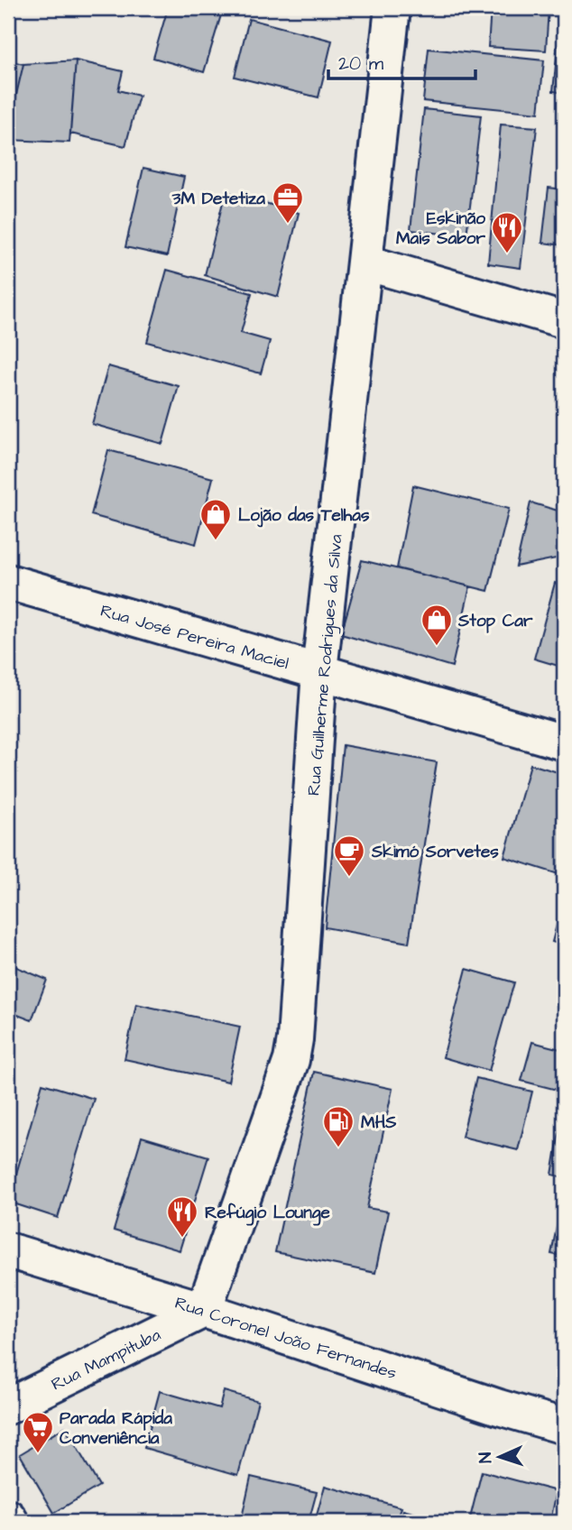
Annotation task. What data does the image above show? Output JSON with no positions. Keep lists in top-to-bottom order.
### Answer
{
  "streets": {
    "main road": [
      "Rua José Pereira Maciel",
      "Rua Guilherme Rodrigues da Silva",
      "Rua Coronel João Fernandes",
      "Rua Mampituba"
    ]
  },
  "crossings": [
    ["Rua José Pereira Maciel", "Rua Guilherme Rodrigues da Silva"],
    ["Rua Guilherme Rodrigues da Silva", "Rua Coronel João Fernandes"],
    ["Rua Guilherme Rodrigues da Silva", "Rua Mampituba"],
    ["Rua Coronel João Fernandes", "Rua Mampituba"]
  ],
  "places": {
    "office": ["3M Detetiza"],
    "restaurant": ["Eskinão Mais Sabor", "Refúgio Lounge"],
    "shop": ["Lojão das Telhas", "Stop Car"],
    "cafe": ["Skimó Sorvetes"],
    "fuel station": ["MHS"],
    "supermarket": ["Parada Rápida Conveniência"]
  },
  "scale_bar": "20 m",
  "north": "left"
}
